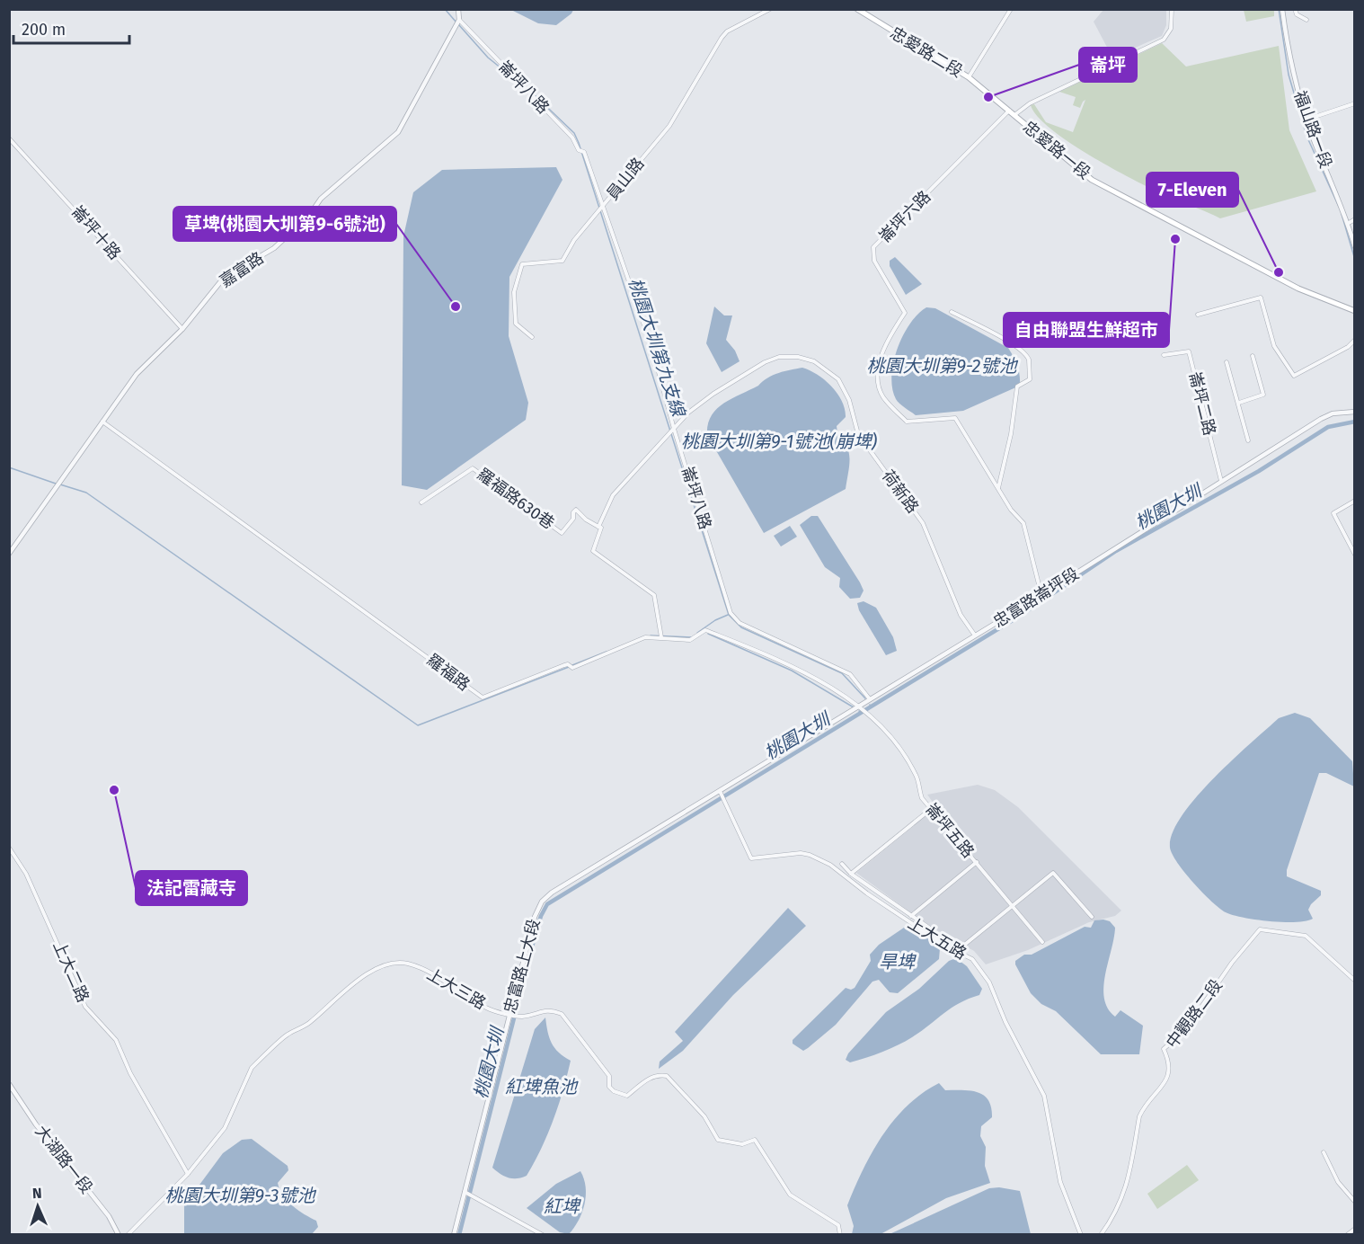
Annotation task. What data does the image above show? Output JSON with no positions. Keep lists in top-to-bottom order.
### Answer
{
  "streets": {
    "main road": ["忠愛路二段", "忠愛路一段"],
    "street": [
      "崙坪八路",
      "福山路一段",
      "員山路",
      "崙坪六路",
      "崙坪十路",
      "嘉富路",
      "崙坪二路",
      "荷新路",
      "羅福路630巷",
      "忠富路崙坪段",
      "羅福路",
      "崙坪五路",
      "上大五路",
      "忠富路上大段",
      "上大二路",
      "上大三路",
      "中觀路二段",
      "大湖路一段"
    ]
  },
  "crossings": [
    ["忠愛路二段", "忠愛路一段"],
    ["崙坪八路", "員山路"],
    ["崙坪八路", "嘉富路"],
    ["崙坪八路", "荷新路"],
    ["崙坪八路", "忠富路崙坪段"],
    ["忠愛路一段", "崙坪六路"],
    ["崙坪六路", "忠富路崙坪段"],
    ["崙坪十路", "嘉富路"],
    ["嘉富路", "羅福路"],
    ["崙坪二路", "忠富路崙坪段"],
    ["荷新路", "羅福路630巷"],
    ["荷新路", "忠富路崙坪段"],
    ["荷新路", "羅福路"],
    ["忠富路崙坪段", "羅福路"],
    ["忠富路崙坪段", "崙坪五路"],
    ["忠富路崙坪段", "上大五路"],
    ["忠富路崙坪段", "忠富路上大段"],
    ["羅福路", "崙坪五路"],
    ["上大五路", "忠富路上大段"],
    ["忠富路上大段", "上大三路"],
    ["上大二路", "上大三路"]
  ],
  "water": [
    "桃園大圳第九支線",
    "桃園大圳第9-2號池",
    "桃園大圳第9-1號池(崩埤)",
    "桃園大圳",
    "旱埤",
    "紅埤魚池",
    "桃園大圳第9-3號池",
    "紅埤"
  ],
  "places": [
    "崙坪",
    "自由聯盟生鮮超市",
    "7-Eleven",
    "草埤(桃園大圳第9-6號池)",
    "法記雷藏寺"
  ],
  "scale_bar": "200 m",
  "north": "top"
}
